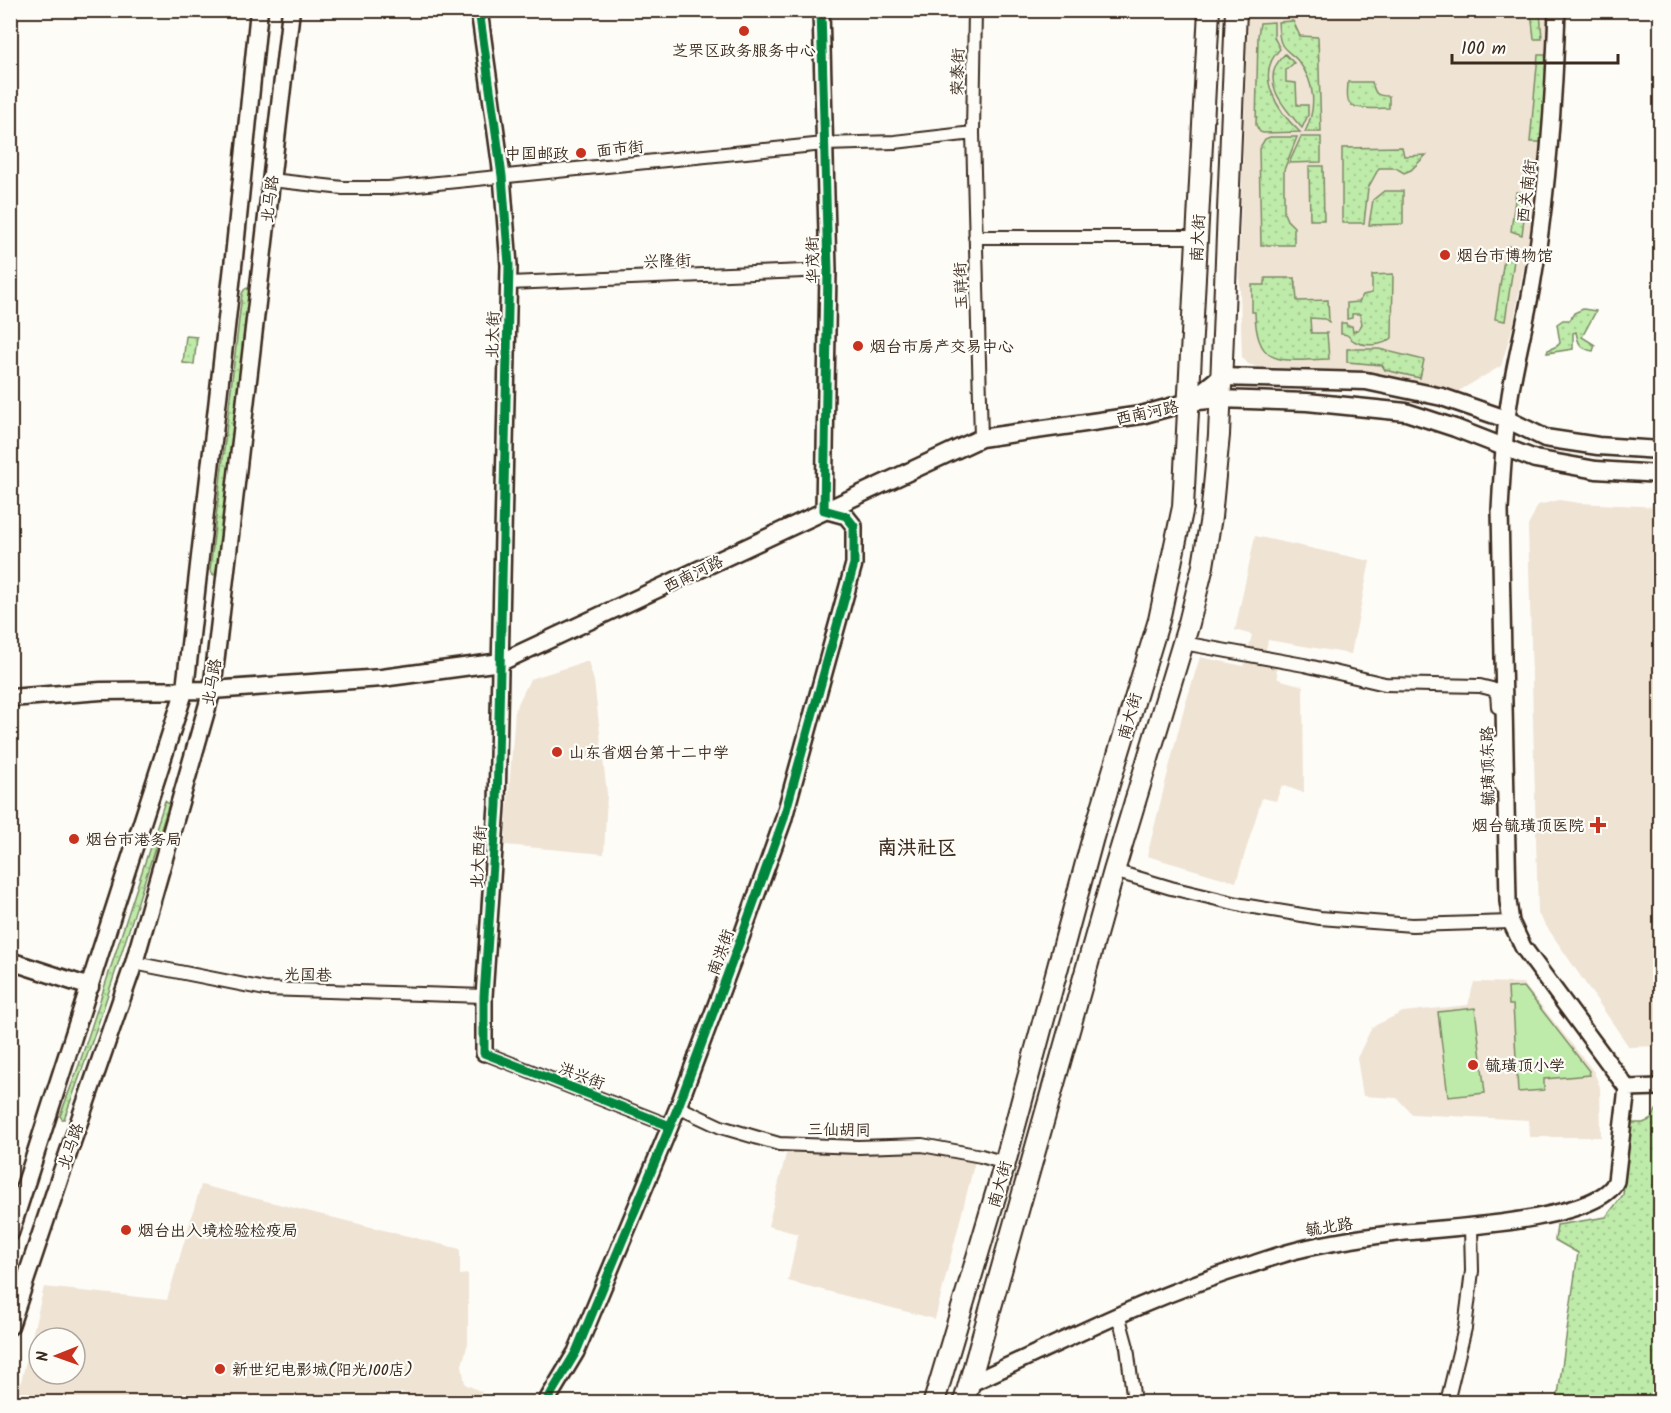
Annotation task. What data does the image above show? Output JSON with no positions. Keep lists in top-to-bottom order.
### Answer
{
  "streets": {
    "main road": ["北马路", "南大街", "西南河路"],
    "street": [
      "荣泰街",
      "面市街",
      "西关南街",
      "兴隆街",
      "华茂街",
      "玉祥街",
      "北大街",
      "毓璜顶东路",
      "北大西街",
      "南洪街",
      "光国巷",
      "洪兴街",
      "三仙胡同",
      "毓北路"
    ]
  },
  "crossings": [
    ["荣泰街", "面市街"],
    ["荣泰街", "玉祥街"],
    ["面市街", "北马路"],
    ["面市街", "华茂街"],
    ["面市街", "玉祥街"],
    ["面市街", "北大街"],
    ["西关南街", "西南河路"],
    ["西关南街", "毓璜顶东路"],
    ["北马路", "西南河路"],
    ["北马路", "光国巷"],
    ["南大街", "西南河路"],
    ["南大街", "三仙胡同"],
    ["南大街", "毓北路"],
    ["兴隆街", "华茂街"],
    ["兴隆街", "北大街"],
    ["华茂街", "西南河路"],
    ["华茂街", "南洪街"],
    ["玉祥街", "西南河路"],
    ["北大街", "西南河路"],
    ["北大街", "北大西街"],
    ["西南河路", "毓璜顶东路"],
    ["西南河路", "北大西街"],
    ["西南河路", "南洪街"],
    ["毓璜顶东路", "毓北路"],
    ["北大西街", "光国巷"],
    ["北大西街", "洪兴街"],
    ["南洪街", "洪兴街"],
    ["南洪街", "三仙胡同"]
  ],
  "districts": ["南洪社区"],
  "places": {
    "other": [
      "芝罘区政务服务中心",
      "中国邮政",
      "烟台市博物馆",
      "烟台市房产交易中心",
      "山东省烟台第十二中学",
      "烟台市港务局",
      "毓璜顶小学",
      "烟台出入境检验检疫局",
      "新世纪电影城(阳光100店)"
    ],
    "health": ["烟台毓璜顶医院"]
  },
  "scale_bar": "100 m",
  "north": "left"
}
